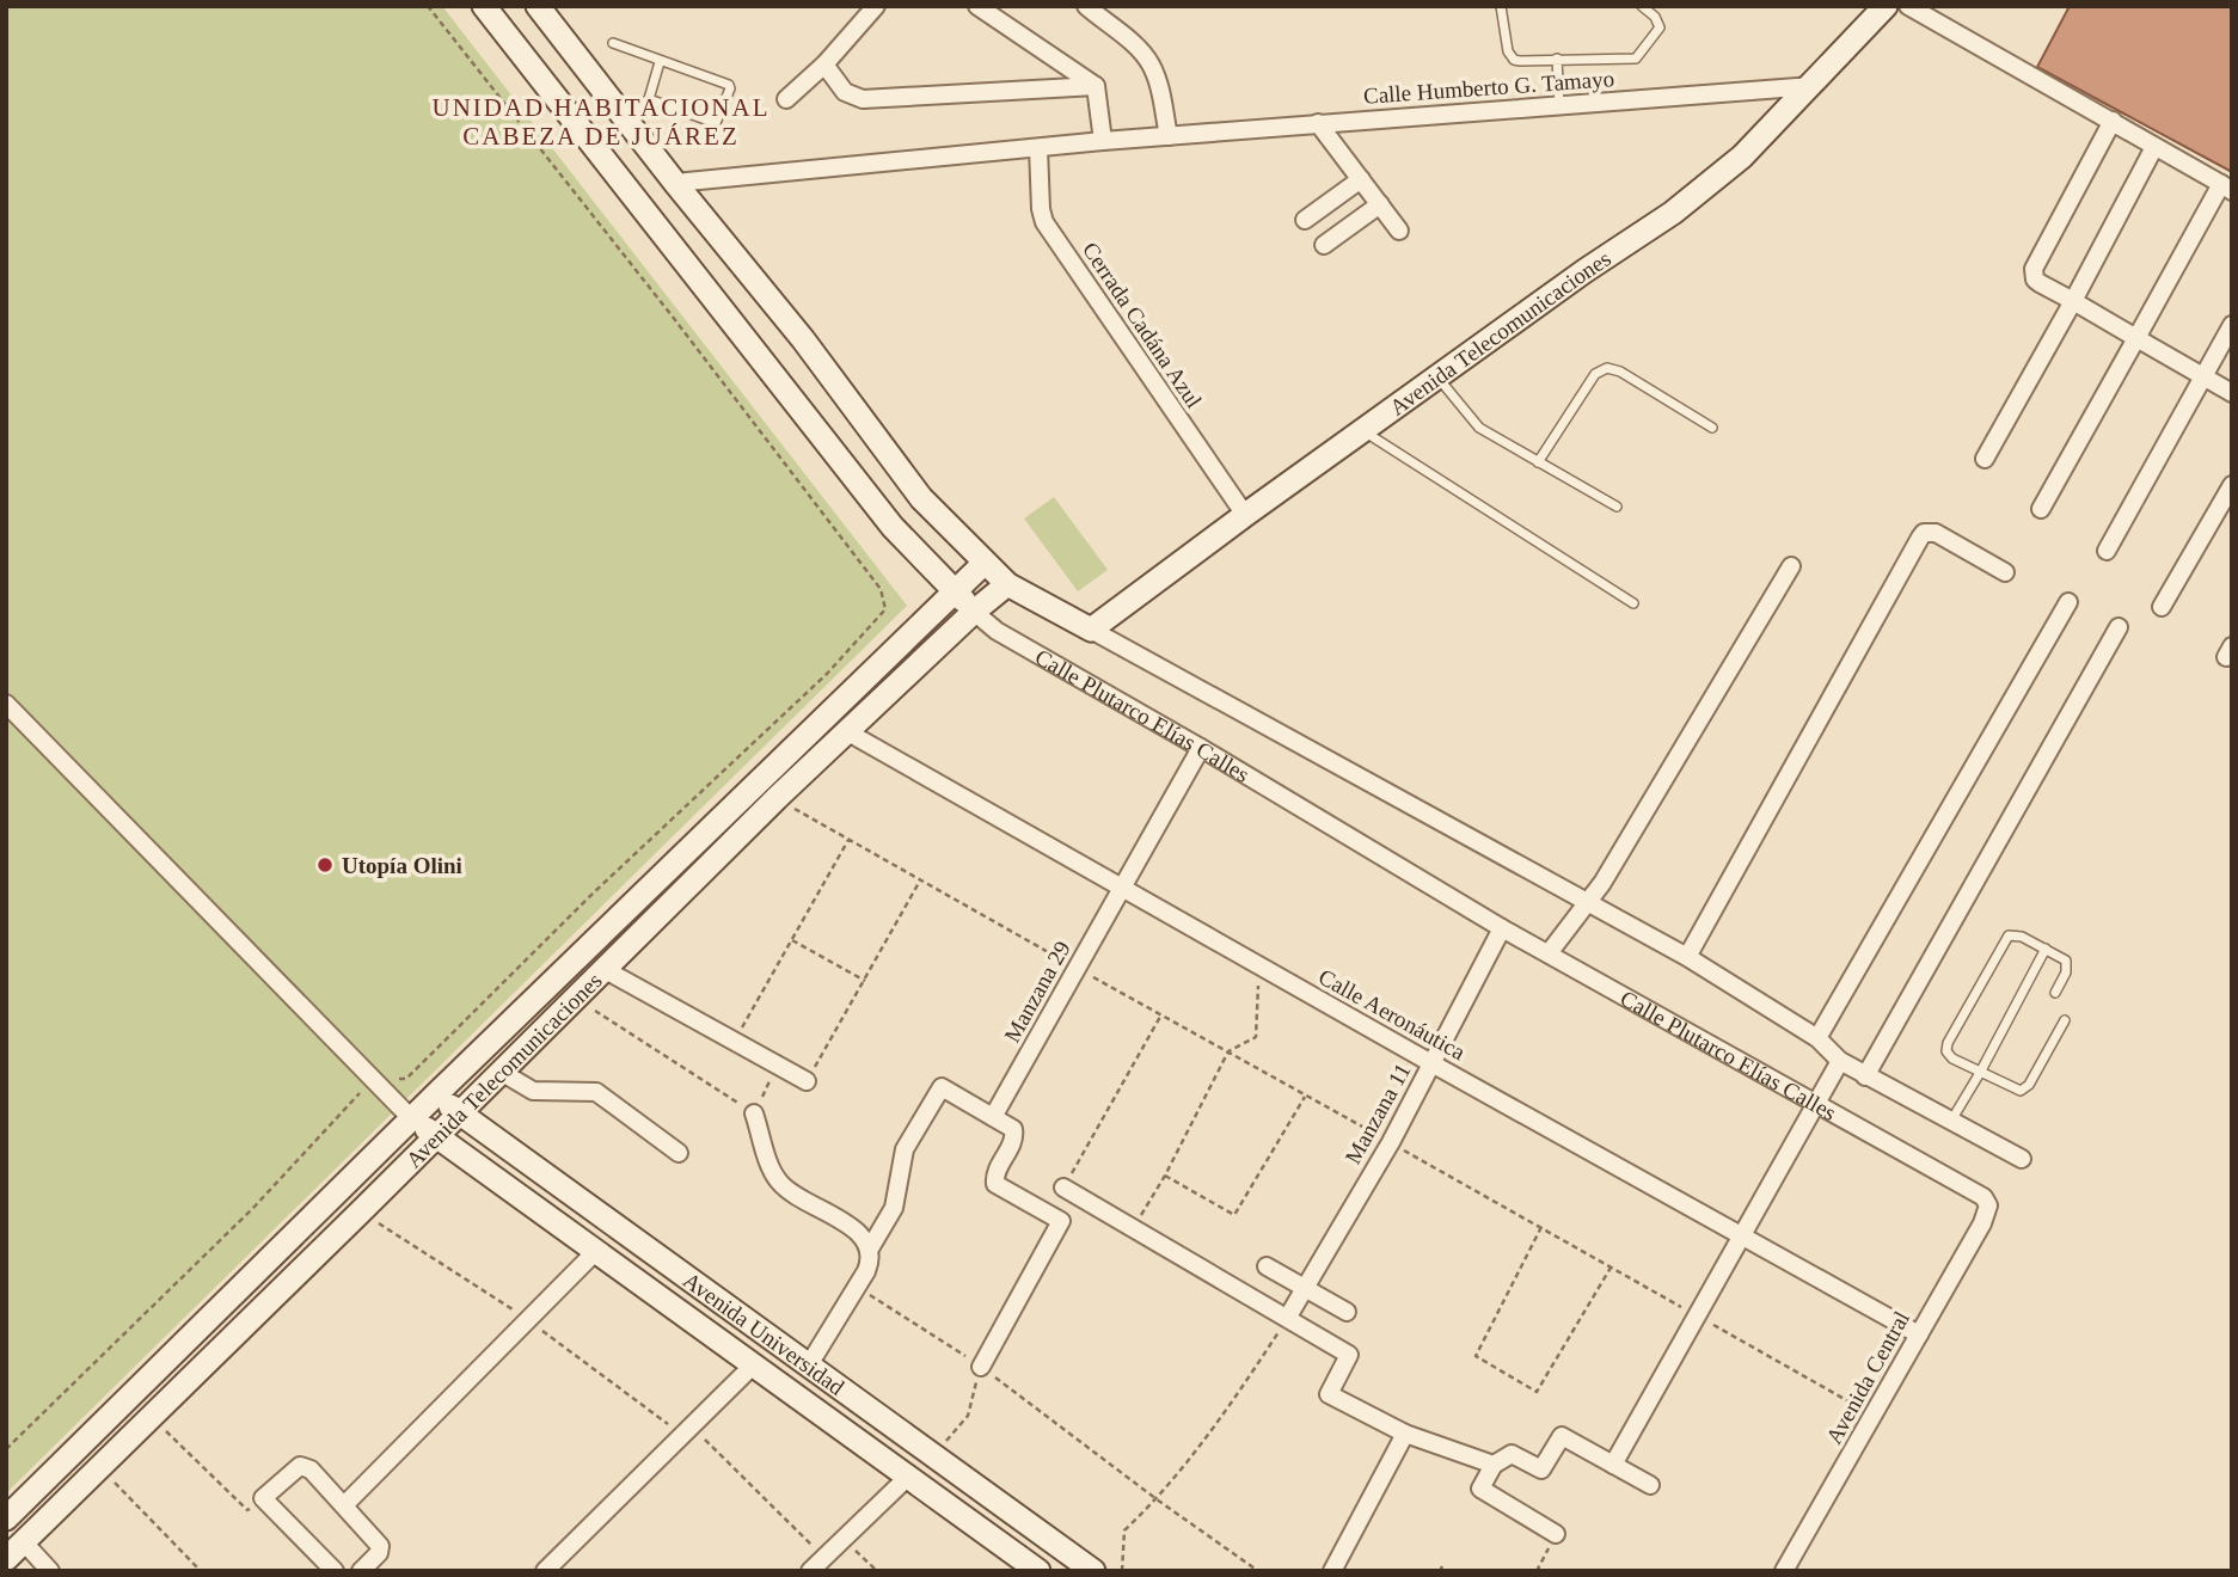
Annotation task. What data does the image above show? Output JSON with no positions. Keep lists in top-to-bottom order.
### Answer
{
  "streets": {
    "street": [
      "Calle Humberto G. Tamayo",
      "Cerrada Cadána Azul",
      "Avenida Telecomunicaciones",
      "Calle Plutarco Elías Calles",
      "Manzana 29",
      "Calle Aeronáutica",
      "Manzana 11",
      "Avenida Universidad",
      "Avenida Central"
    ]
  },
  "crossings": [
    ["Calle Humberto G. Tamayo", "Cerrada Cadána Azul"],
    ["Calle Humberto G. Tamayo", "Avenida Telecomunicaciones"],
    ["Calle Humberto G. Tamayo", "Calle Plutarco Elías Calles"],
    ["Cerrada Cadána Azul", "Avenida Telecomunicaciones"],
    ["Avenida Telecomunicaciones", "Calle Plutarco Elías Calles"],
    ["Avenida Telecomunicaciones", "Calle Aeronáutica"],
    ["Avenida Telecomunicaciones", "Avenida Universidad"],
    ["Calle Plutarco Elías Calles", "Manzana 29"],
    ["Calle Plutarco Elías Calles", "Manzana 11"],
    ["Calle Plutarco Elías Calles", "Avenida Central"],
    ["Manzana 29", "Calle Aeronáutica"],
    ["Calle Aeronáutica", "Manzana 11"],
    ["Calle Aeronáutica", "Avenida Central"]
  ],
  "districts": ["UNIDAD HABITACIONAL CABEZA DE JUÁREZ"],
  "places": ["Utopía Olini"]
}
